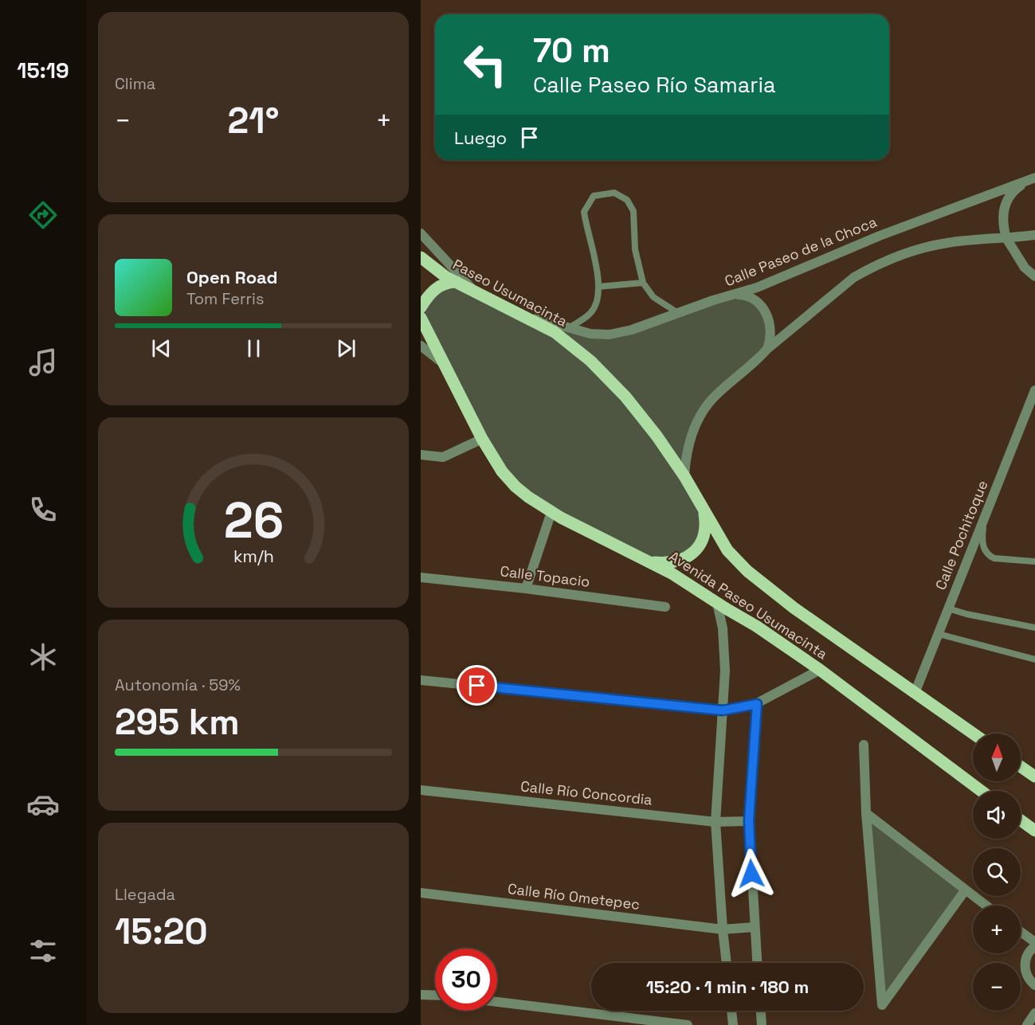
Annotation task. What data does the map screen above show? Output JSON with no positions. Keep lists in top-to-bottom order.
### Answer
{
  "streets": {
    "main road": ["Paseo Usumacinta", "Avenida Paseo Usumacinta"],
    "street": [
      "Calle Paseo de la Choca",
      "Calle Pochitoque",
      "Calle Topacio",
      "Calle Río Concordia",
      "Calle Río Ometepec"
    ]
  },
  "crossings": [
    ["Calle Paseo de la Choca", "Paseo Usumacinta"],
    ["Paseo Usumacinta", "Avenida Paseo Usumacinta"],
    ["Calle Pochitoque", "Avenida Paseo Usumacinta"]
  ],
  "north": "top",
  "page": {
    "tabs": "15:19",
    "tile": [
      "Clima",
      ["Autonomía · 59%", "295 km"],
      ["Llegada", "15:20"]
    ],
    "turn": ["70 m", "Calle Paseo Río Samaria"],
    "heat": ["−", "21°", "+"],
    "then": "Luego",
    "song": ["Open Road", "Tom Ferris"],
    "map_buttons": ["+", "−"],
    "limit": "30",
    "trip": "15:20 · 1 min · 180 m",
    "gauge": ["26", "km/h"]
  }
}
